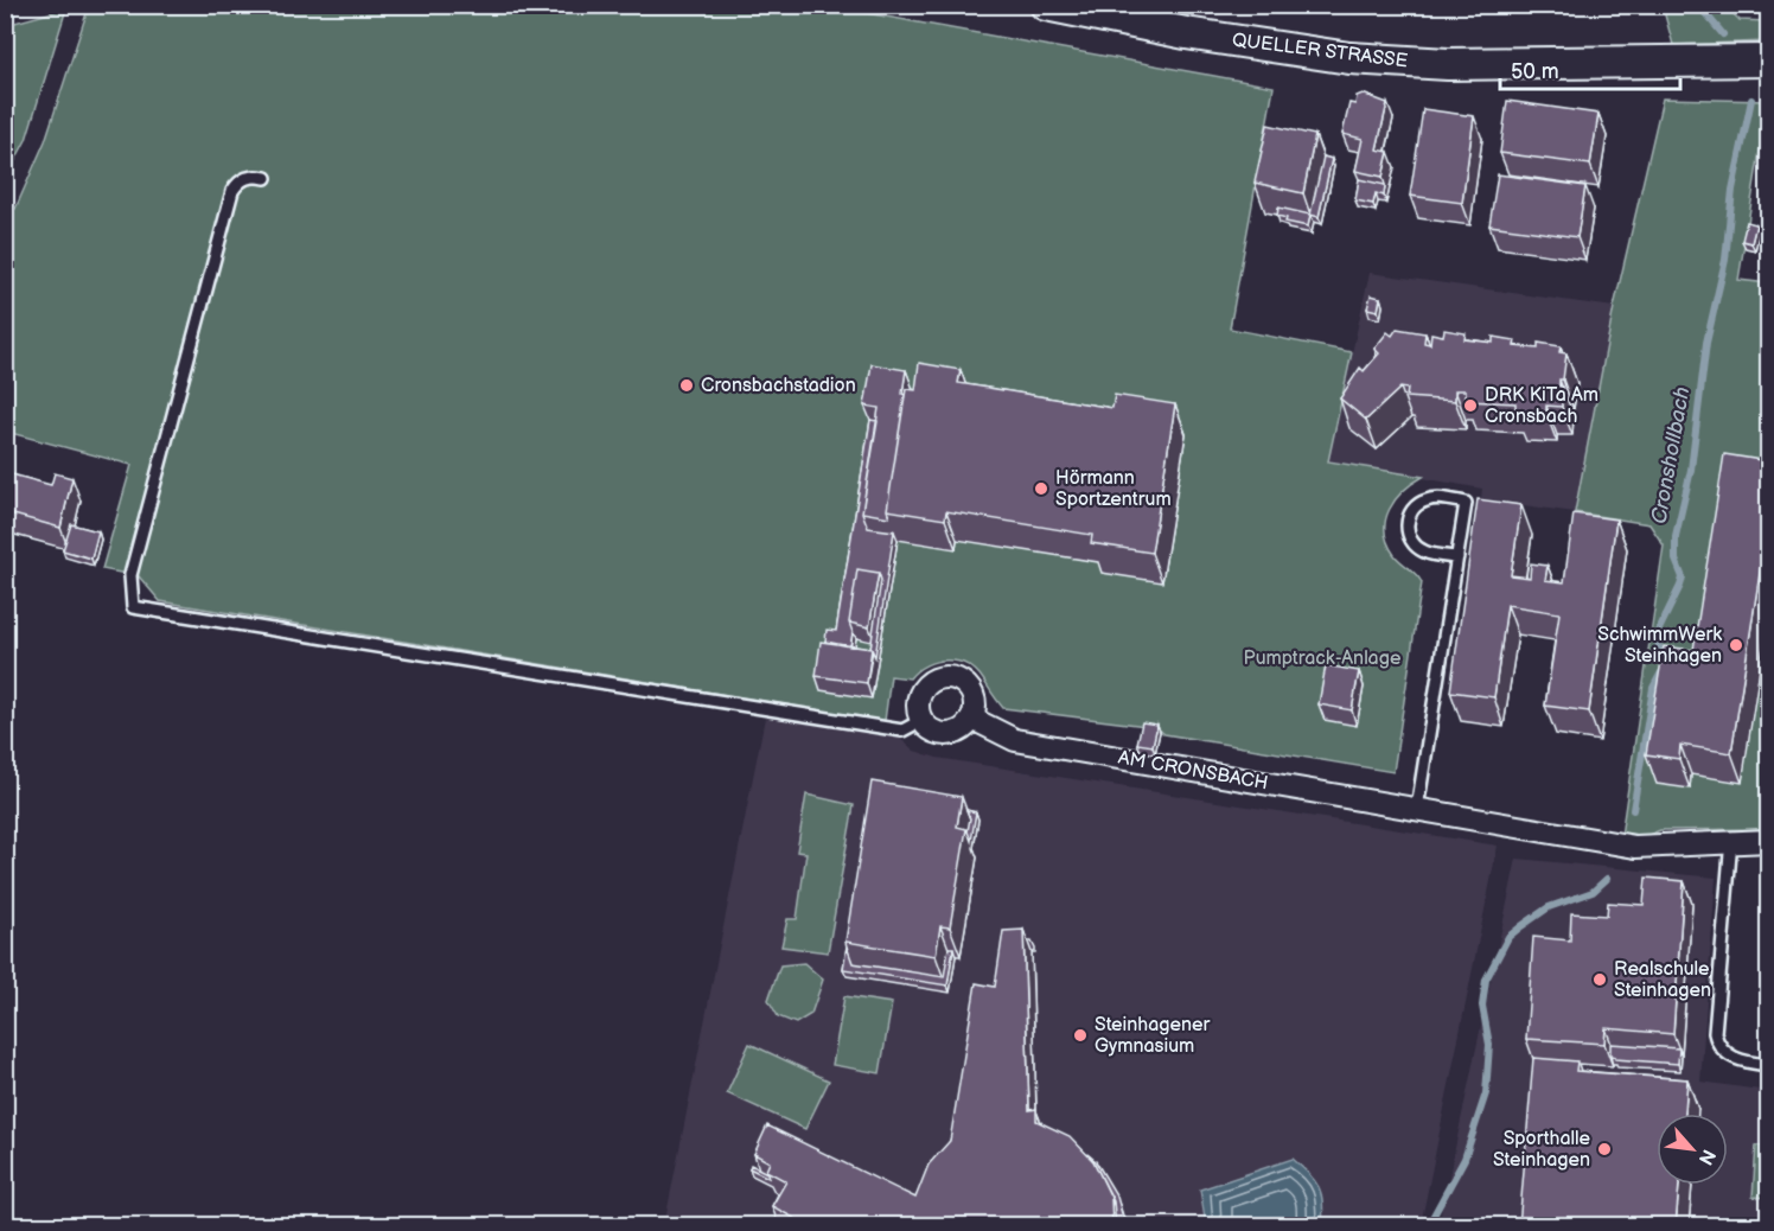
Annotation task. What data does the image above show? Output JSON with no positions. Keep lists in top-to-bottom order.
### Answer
{
  "streets": {
    "main road": ["QUELLER STRASSE"],
    "street": ["AM CRONSBACH"]
  },
  "water": ["Cronshollbach"],
  "parks": ["Pumptrack-Anlage"],
  "places": [
    "Cronsbachstadion",
    "DRK KiTa Am Cronsbach",
    "Hörmann Sportzentrum",
    "SchwimmWerk Steinhagen",
    "Realschule Steinhagen",
    "Steinhagener Gymnasium",
    "Sporthalle Steinhagen"
  ],
  "scale_bar": "50 m",
  "north": "bottom right"
}
